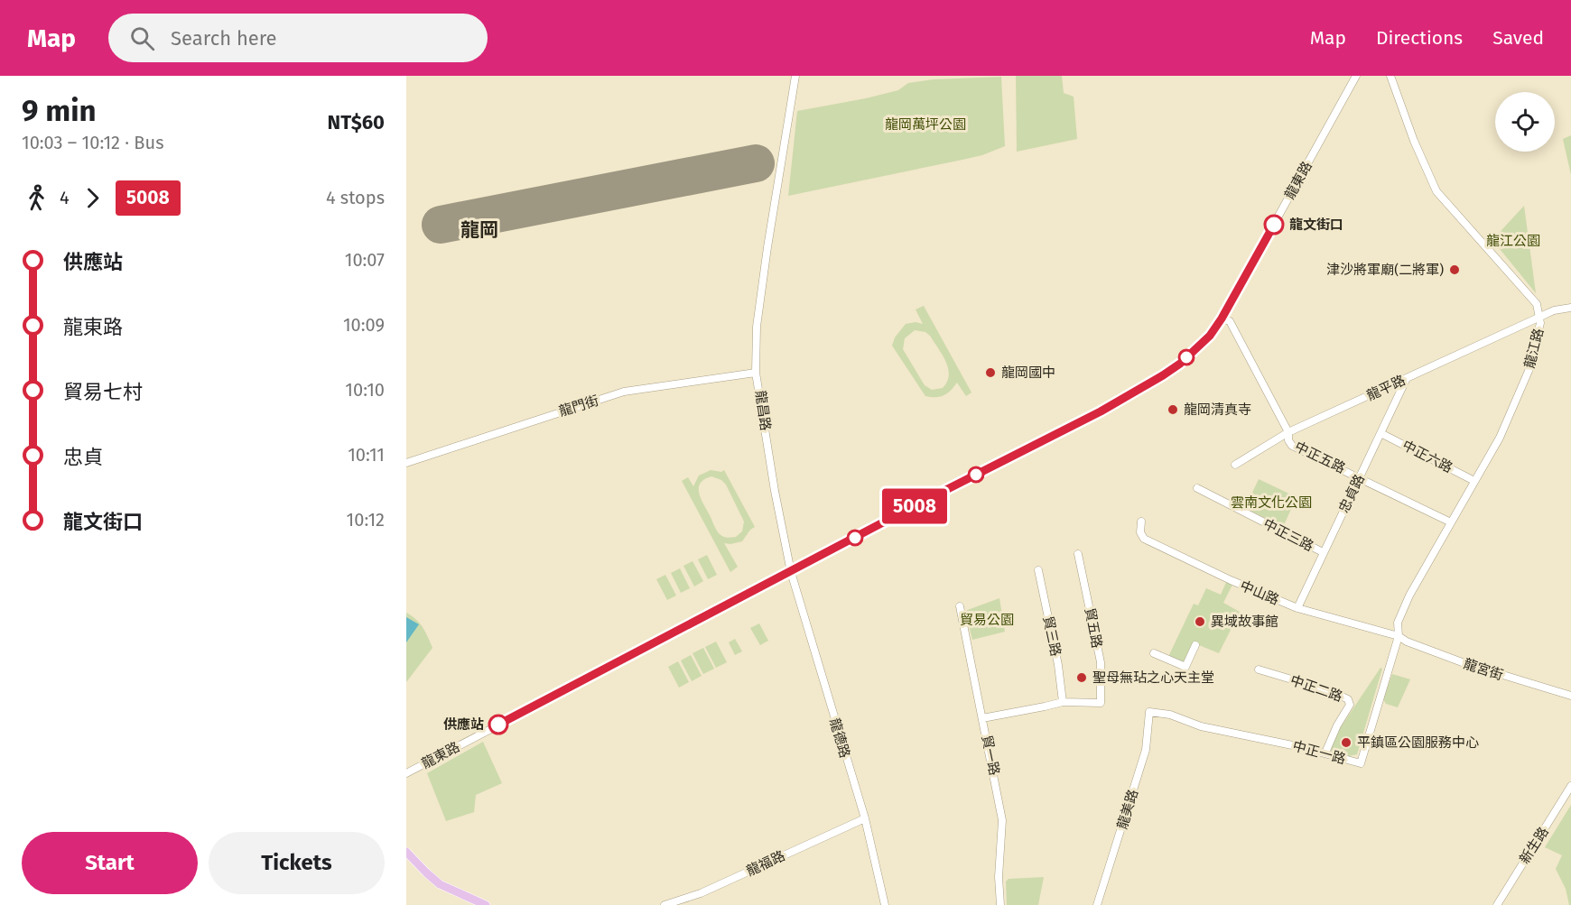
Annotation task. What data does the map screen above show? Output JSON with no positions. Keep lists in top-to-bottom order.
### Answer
{
  "streets": {
    "street": [
      "龍東路",
      "龍江路",
      "龍平路",
      "龍門街",
      "龍昌路",
      "中正六路",
      "中正五路",
      "忠貞路",
      "中正三路",
      "中山路",
      "貿五路",
      "貿三路",
      "龍宮街",
      "中正二路",
      "龍德路",
      "中正一路",
      "貿一路",
      "龍美路",
      "新生路",
      "龍福路"
    ]
  },
  "crossings": [
    ["龍東路", "龍昌路"],
    ["龍東路", "中正五路"],
    ["龍東路", "龍德路"],
    ["龍江路", "龍平路"],
    ["龍江路", "中正六路"],
    ["龍江路", "中正五路"],
    ["龍江路", "中山路"],
    ["龍江路", "龍宮街"],
    ["龍江路", "中正一路"],
    ["龍平路", "中正五路"],
    ["龍平路", "忠貞路"],
    ["龍門街", "龍昌路"],
    ["龍昌路", "龍德路"],
    ["中正六路", "忠貞路"],
    ["中正五路", "忠貞路"],
    ["忠貞路", "中正三路"],
    ["忠貞路", "中山路"],
    ["中山路", "龍宮街"],
    ["中山路", "中正一路"],
    ["貿五路", "貿三路"],
    ["龍宮街", "中正一路"],
    ["中正二路", "中正一路"],
    ["龍德路", "龍福路"],
    ["中正一路", "龍美路"]
  ],
  "districts": ["龍岡"],
  "parks": [
    "龍岡萬坪公園",
    "龍江公園",
    "雲南文化公園",
    "貿易公園"
  ],
  "places": [
    "龍文街口",
    "津沙將軍廟(二將軍)",
    "龍岡國中",
    "龍岡清真寺",
    "異域故事館",
    "聖母無玷之心天主堂",
    "供應站",
    "平鎮區公園服務中心"
  ],
  "lines": ["bus line 5008"],
  "page": {
    "header": "Map",
    "search": "Search here",
    "nav": ["Map", "Directions", "Saved"],
    "heading": ["9 min", "10:03 – 10:12 · Bus", "NT$60"],
    "on_map": "5008",
    "legs": ["4", "5008", "4 stops"],
    "list": [
      {
        "name": "供應站",
        "value": "10:07"
      },
      {
        "name": "龍東路",
        "value": "10:09"
      },
      {
        "name": "貿易七村",
        "value": "10:10"
      },
      {
        "name": "忠貞",
        "value": "10:11"
      },
      {
        "name": "龍文街口",
        "value": "10:12"
      }
    ],
    "buttons": ["Start", "Tickets"]
  }
}
